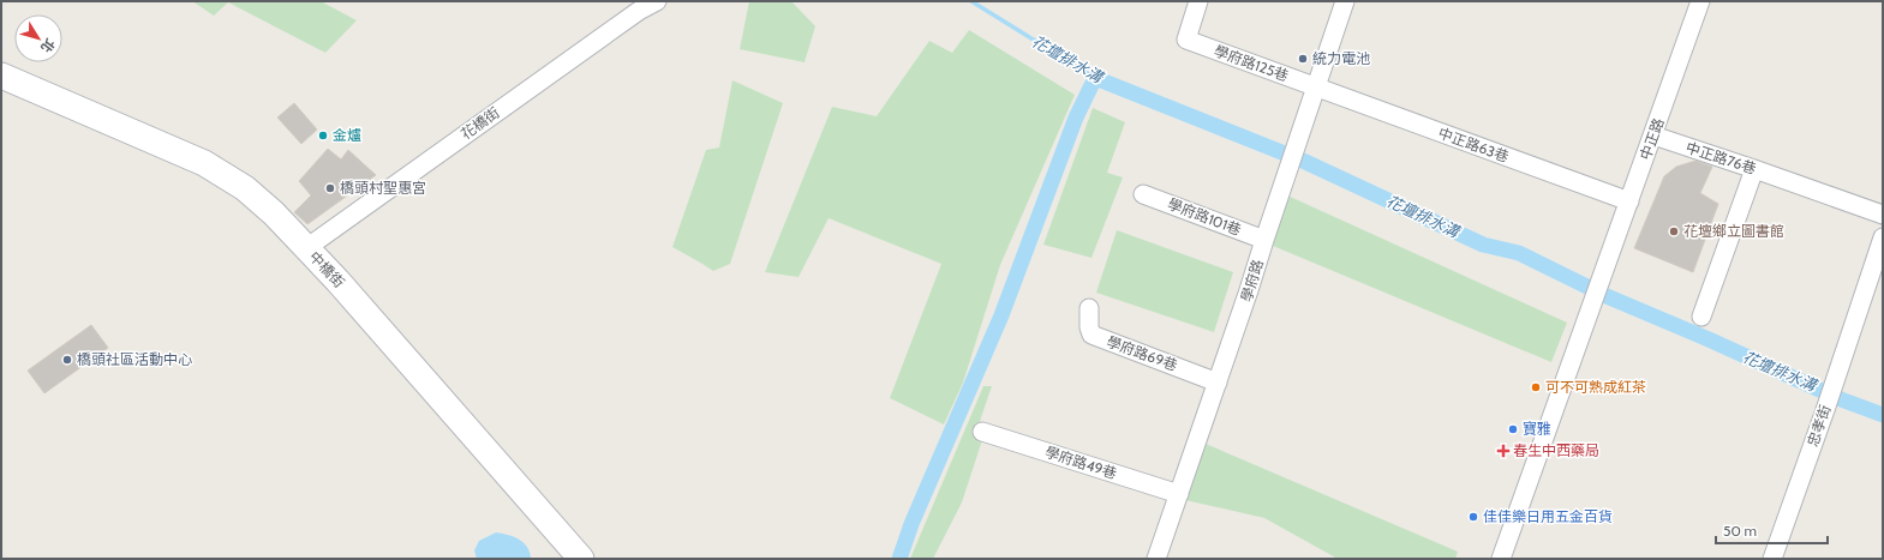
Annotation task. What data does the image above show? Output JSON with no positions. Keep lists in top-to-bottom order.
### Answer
{
  "streets": {
    "street": [
      "學府路125巷",
      "花橋街",
      "中正路",
      "中正路63巷",
      "中正路76巷",
      "學府路101巷",
      "中橋街",
      "學府路",
      "學府路69巷",
      "忠孝街",
      "學府路49巷"
    ]
  },
  "crossings": [
    ["學府路125巷", "中正路63巷"],
    ["學府路125巷", "學府路"],
    ["花橋街", "中橋街"],
    ["中正路", "中正路63巷"],
    ["中正路", "中正路76巷"],
    ["中正路63巷", "學府路"],
    ["學府路101巷", "學府路"],
    ["學府路", "學府路69巷"],
    ["學府路", "學府路49巷"]
  ],
  "water": ["花壇排水溝"],
  "places": {
    "other": [
      "統力電池",
      "金爐",
      "橋頭村聖惠宮",
      "花壇鄉立圖書館",
      "橋頭社區活動中心",
      "可不可熟成紅茶",
      "寶雅",
      "佳佳樂日用五金百貨"
    ],
    "health": ["春生中西藥局"]
  },
  "scale_bar": "50 m",
  "north": "bottom right"
}
